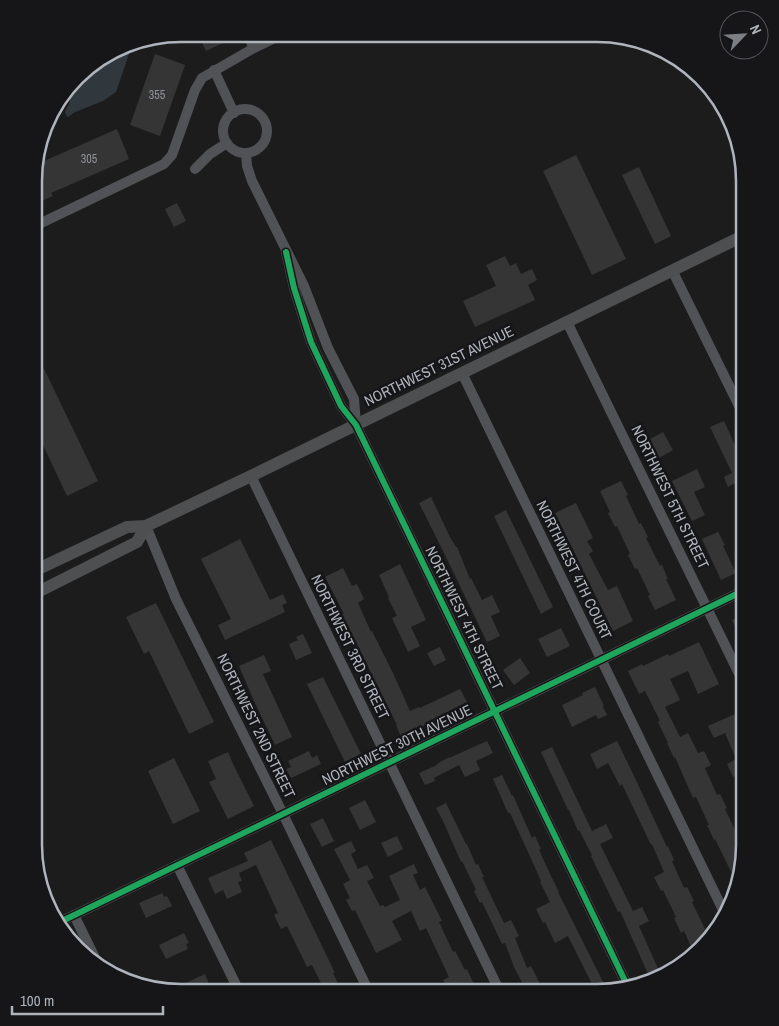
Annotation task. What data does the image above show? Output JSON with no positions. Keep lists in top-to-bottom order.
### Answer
{
  "streets": {
    "main road": ["NORTHWEST 31ST AVENUE"],
    "street": [
      "NORTHWEST 5TH STREET",
      "NORTHWEST 4TH COURT",
      "NORTHWEST 4TH STREET",
      "NORTHWEST 3RD STREET",
      "NORTHWEST 2ND STREET",
      "NORTHWEST 30TH AVENUE"
    ]
  },
  "crossings": [
    ["NORTHWEST 31ST AVENUE", "NORTHWEST 5TH STREET"],
    ["NORTHWEST 31ST AVENUE", "NORTHWEST 4TH COURT"],
    ["NORTHWEST 31ST AVENUE", "NORTHWEST 4TH STREET"],
    ["NORTHWEST 31ST AVENUE", "NORTHWEST 3RD STREET"],
    ["NORTHWEST 31ST AVENUE", "NORTHWEST 2ND STREET"],
    ["NORTHWEST 5TH STREET", "NORTHWEST 30TH AVENUE"],
    ["NORTHWEST 4TH COURT", "NORTHWEST 30TH AVENUE"],
    ["NORTHWEST 4TH STREET", "NORTHWEST 30TH AVENUE"],
    ["NORTHWEST 3RD STREET", "NORTHWEST 30TH AVENUE"],
    ["NORTHWEST 2ND STREET", "NORTHWEST 30TH AVENUE"]
  ],
  "house_numbers": ["355", "305"],
  "scale_bar": "100 m",
  "north": "top right"
}
